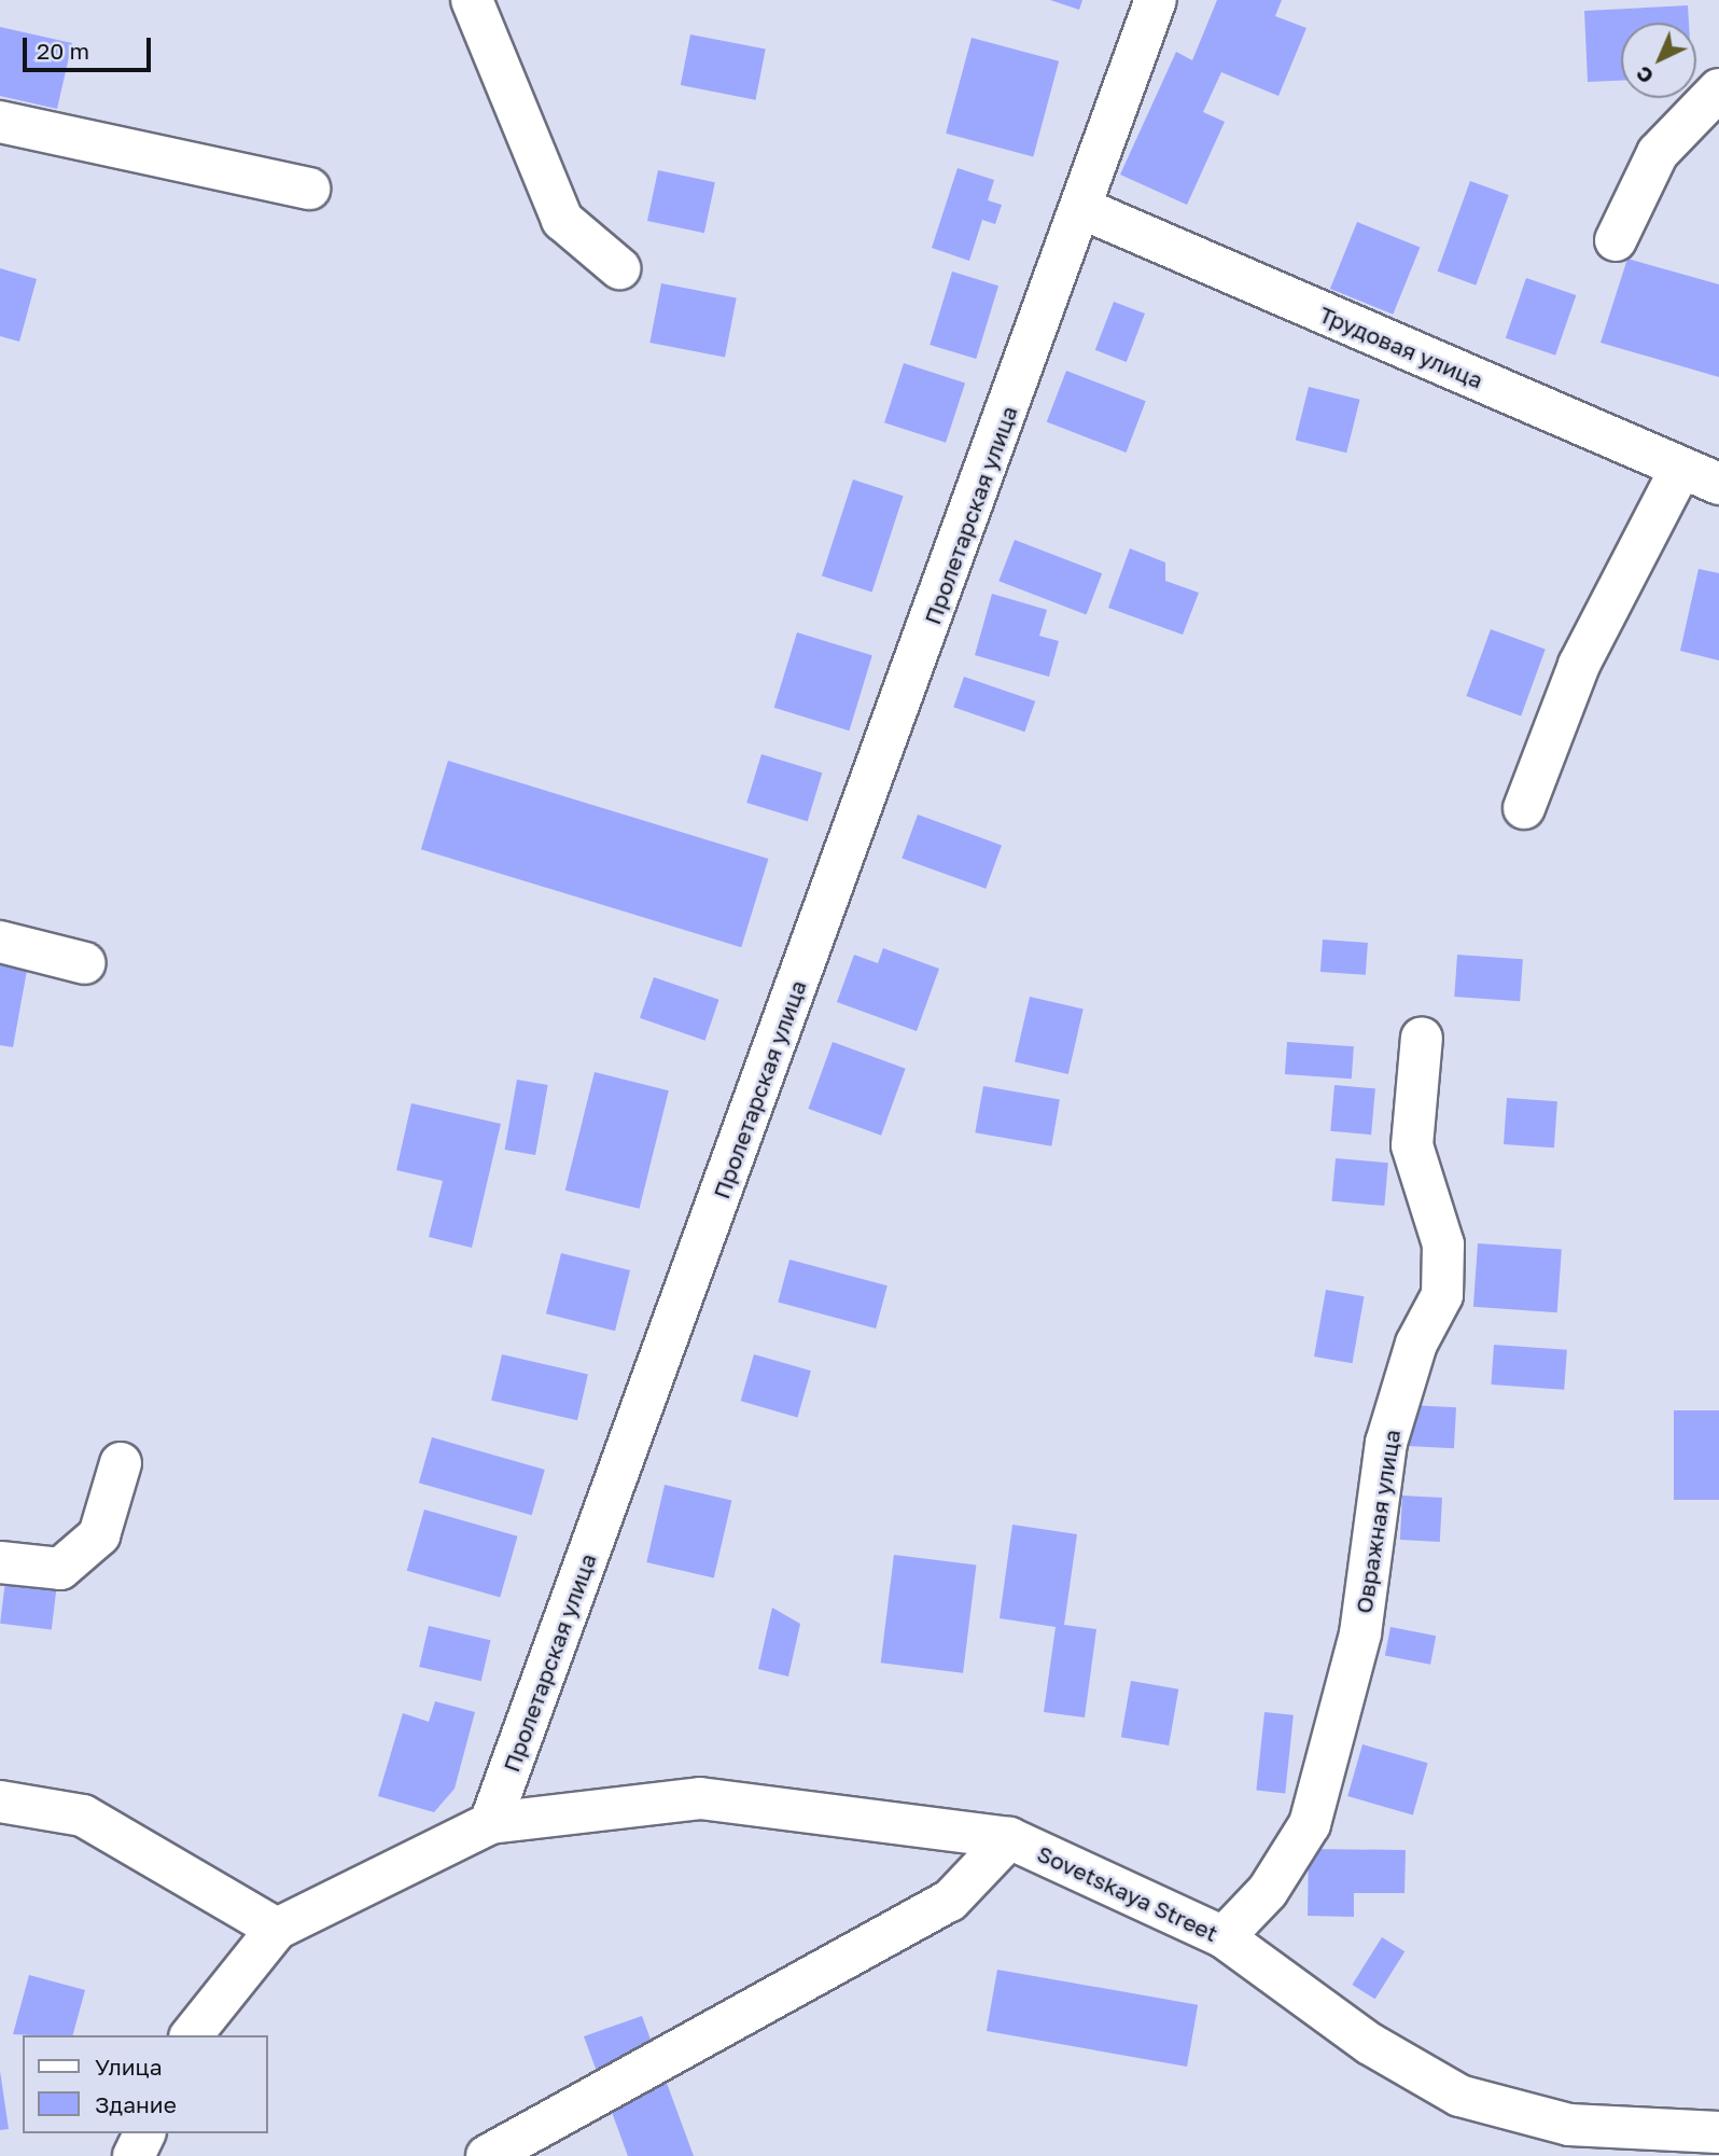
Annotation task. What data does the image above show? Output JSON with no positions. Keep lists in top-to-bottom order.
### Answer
{
  "streets": {
    "street": [
      "Трудовая улица",
      "Пролетарская улица",
      "Овражная улица",
      "Sovetskaya Street"
    ]
  },
  "crossings": [
    ["Трудовая улица", "Пролетарская улица"],
    ["Пролетарская улица", "Sovetskaya Street"],
    ["Овражная улица", "Sovetskaya Street"]
  ],
  "legend": ["Улица", "Здание"],
  "scale_bar": "20 m",
  "north": "bottom left"
}
